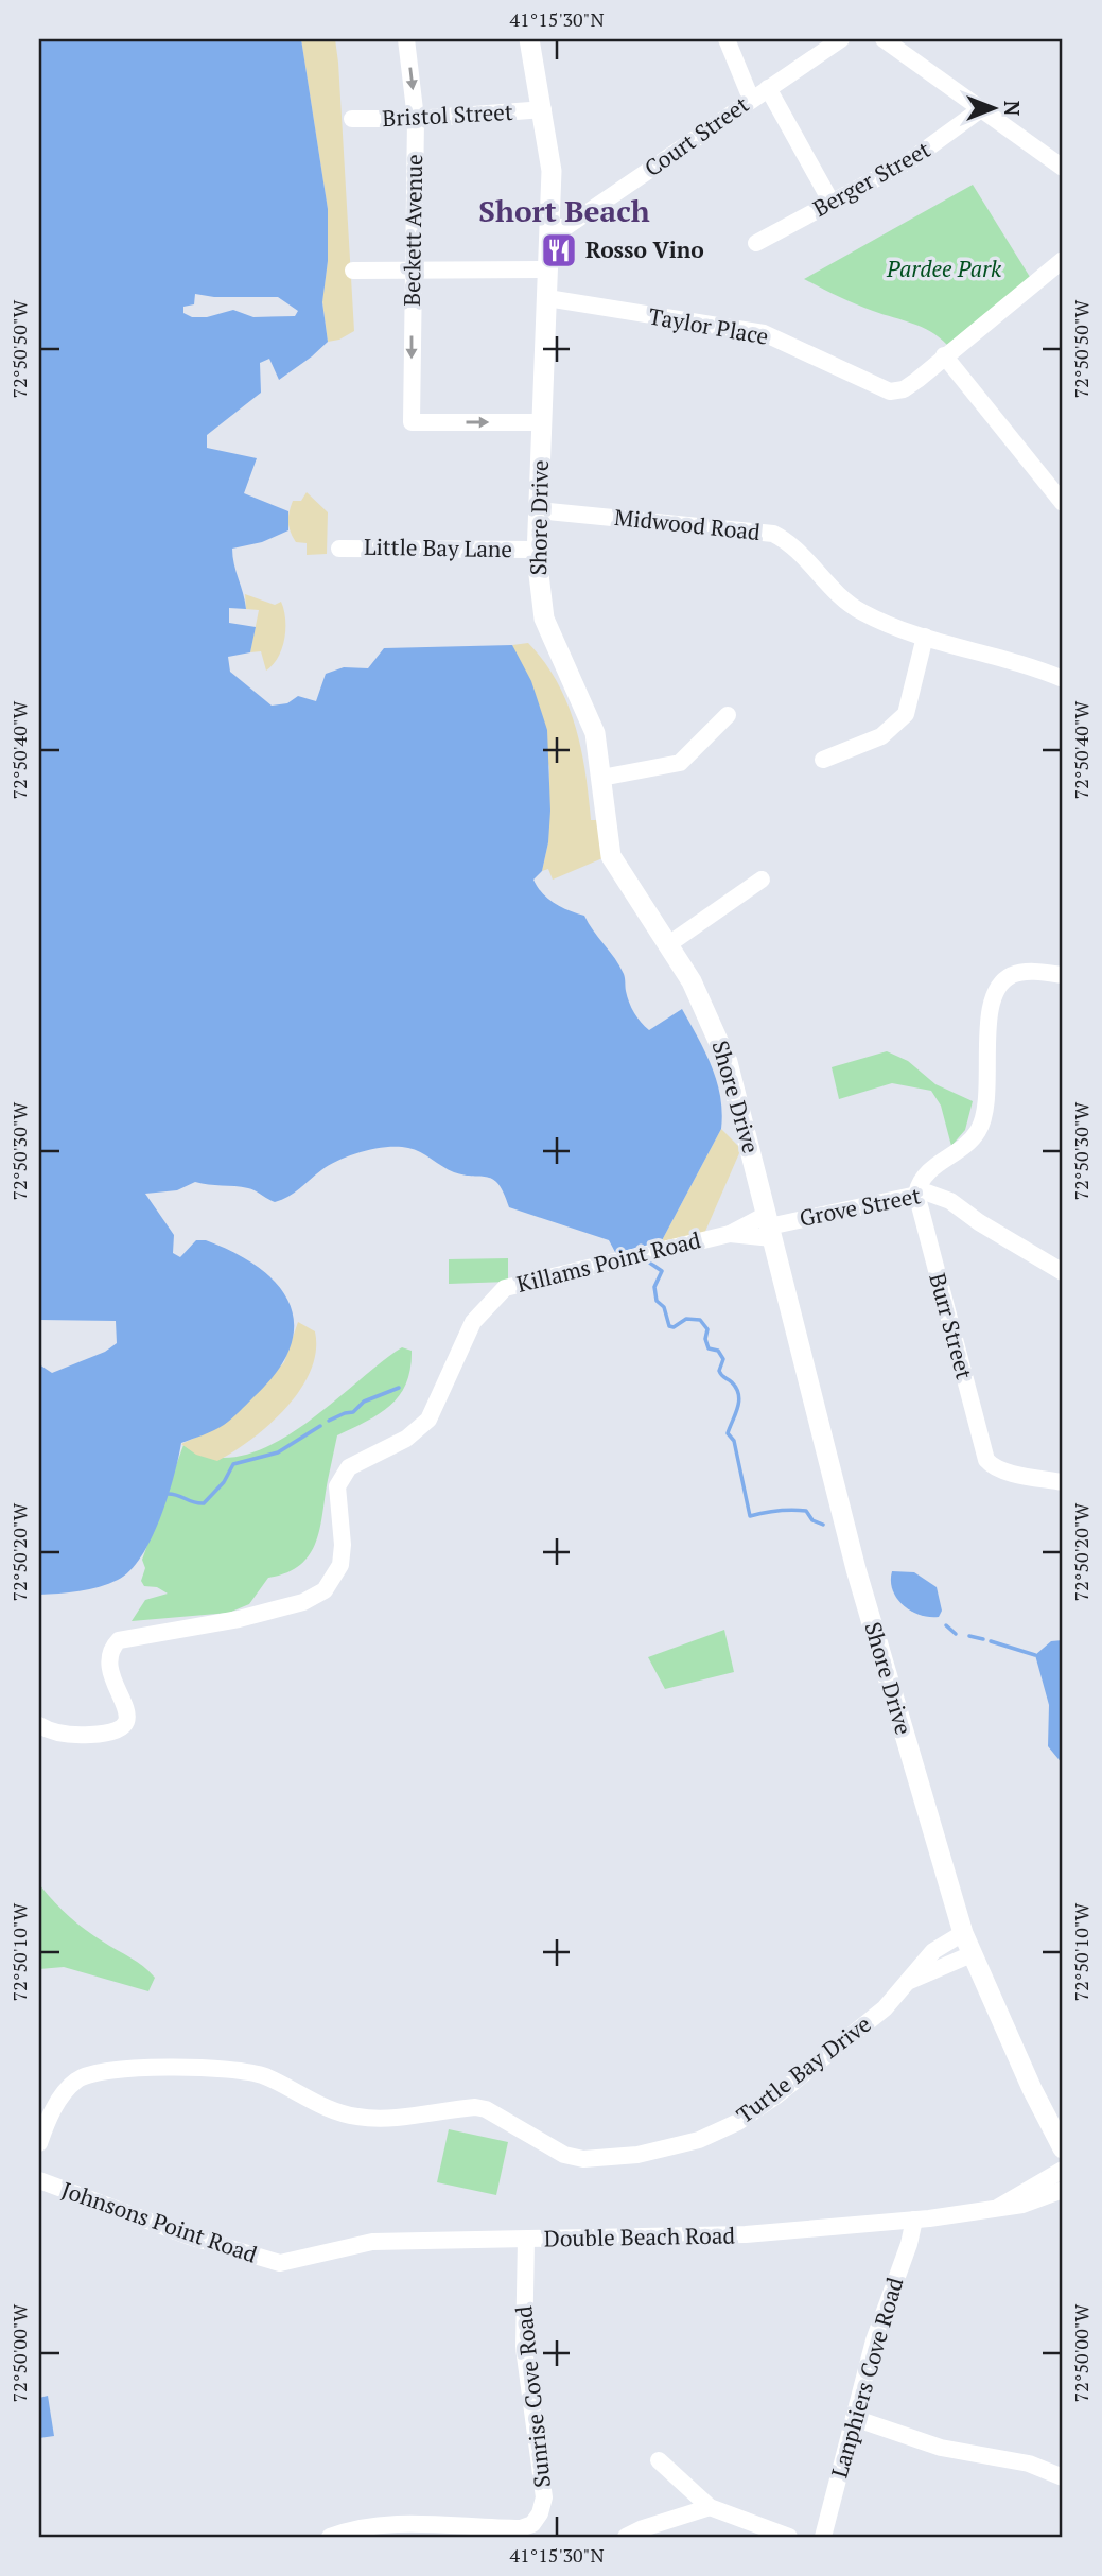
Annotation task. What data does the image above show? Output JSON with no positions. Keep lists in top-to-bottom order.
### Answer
{
  "streets": {
    "main road": ["Shore Drive"],
    "street": [
      "Bristol Street",
      "Court Street",
      "Berger Street",
      "Beckett Avenue",
      "Taylor Place",
      "Midwood Road",
      "Little Bay Lane",
      "Grove Street",
      "Killams Point Road",
      "Burr Street",
      "Turtle Bay Drive",
      "Johnsons Point Road",
      "Double Beach Road",
      "Lanphiers Cove Road",
      "Sunrise Cove Road"
    ]
  },
  "crossings": [
    ["Bristol Street", "Beckett Avenue"],
    ["Bristol Street", "Shore Drive"],
    ["Court Street", "Shore Drive"],
    ["Beckett Avenue", "Shore Drive"],
    ["Taylor Place", "Shore Drive"],
    ["Shore Drive", "Midwood Road"],
    ["Shore Drive", "Little Bay Lane"],
    ["Shore Drive", "Grove Street"],
    ["Shore Drive", "Killams Point Road"],
    ["Shore Drive", "Turtle Bay Drive"],
    ["Grove Street", "Killams Point Road"],
    ["Grove Street", "Burr Street"],
    ["Johnsons Point Road", "Double Beach Road"],
    ["Double Beach Road", "Lanphiers Cove Road"],
    ["Double Beach Road", "Sunrise Cove Road"]
  ],
  "districts": ["Short Beach"],
  "parks": ["Pardee Park"],
  "places": {
    "restaurant": ["Rosso Vino"]
  },
  "north": "right",
  "coordinates": [
    "41°15'30\"N",
    "72°50'50\"W",
    "72°50'40\"W",
    "72°50'30\"W",
    "72°50'20\"W",
    "72°50'10\"W",
    "72°50'00\"W"
  ]
}
